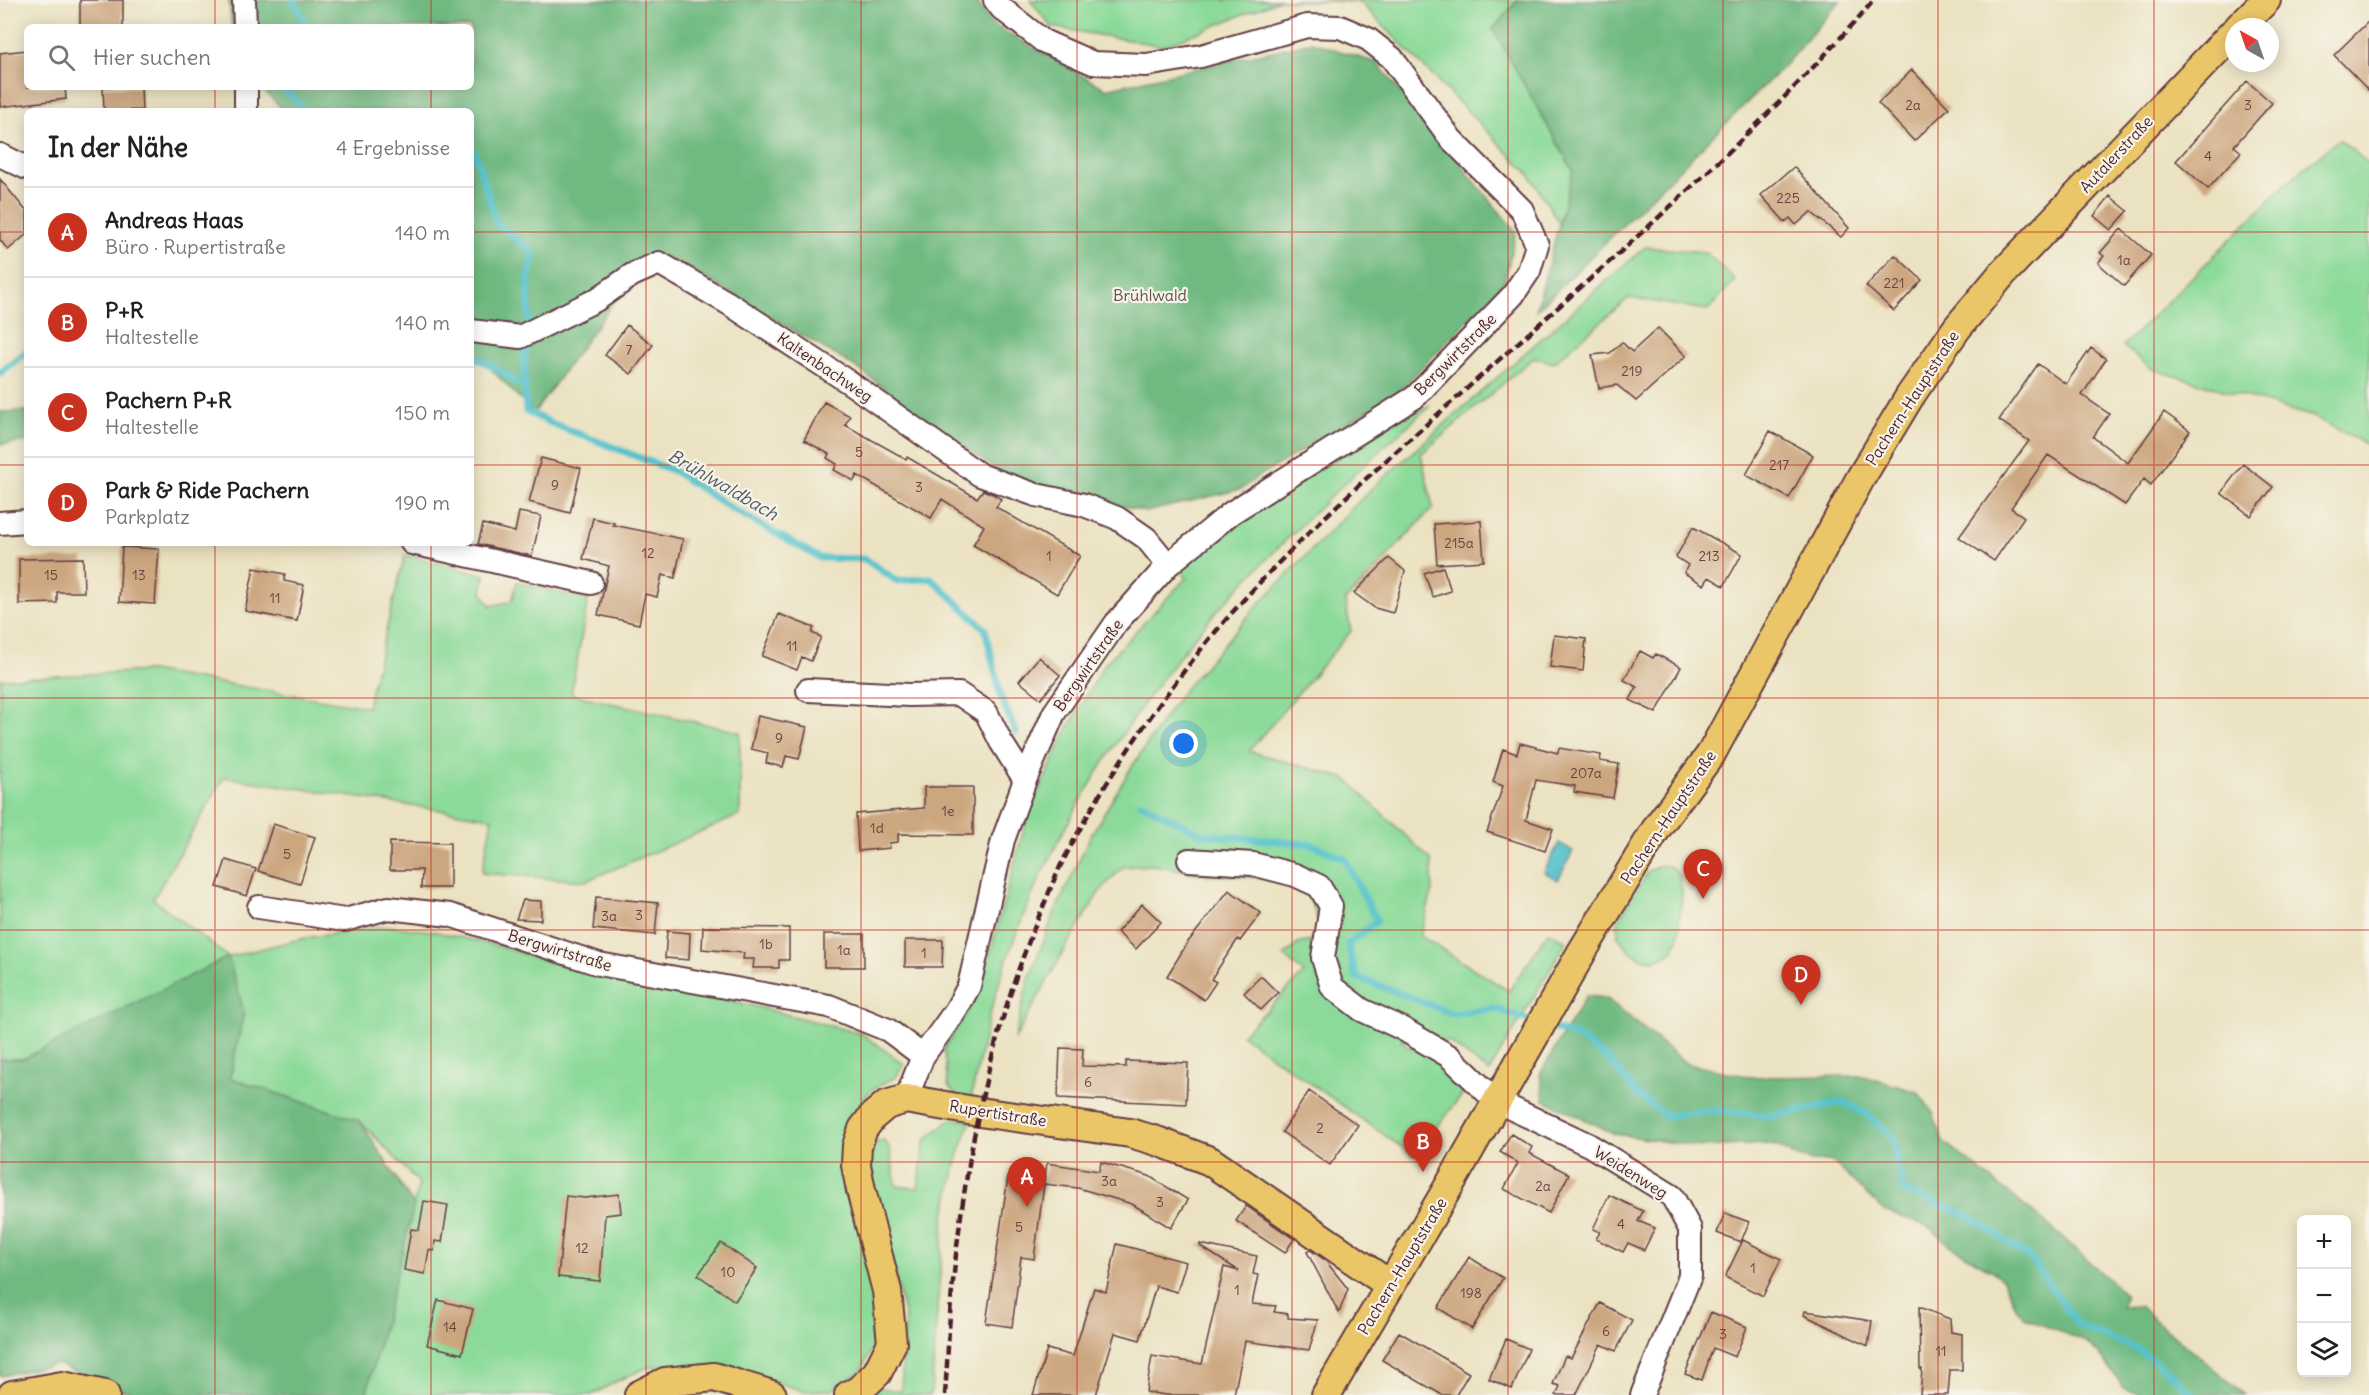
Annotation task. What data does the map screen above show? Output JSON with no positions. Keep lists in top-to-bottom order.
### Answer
{
  "streets": {
    "main road": ["Autalerstraße", "Pachern-Hauptstraße", "Rupertistraße"],
    "street": ["Bergwirtstraße", "Kaltenbachweg", "Weidenweg"]
  },
  "crossings": [
    ["Autalerstraße", "Pachern-Hauptstraße"],
    ["Bergwirtstraße", "Kaltenbachweg"],
    ["Bergwirtstraße", "Rupertistraße"],
    ["Pachern-Hauptstraße", "Rupertistraße"],
    ["Pachern-Hauptstraße", "Weidenweg"]
  ],
  "water": ["Brühlwaldbach"],
  "parks": ["Brühlwald"],
  "house_numbers": [
    "2a",
    "3",
    "4",
    "225",
    "1a",
    "221",
    "7",
    "219",
    "5",
    "217",
    "9",
    "3",
    "215a",
    "12",
    "1",
    "213",
    "15",
    "13",
    "11",
    "11",
    "9",
    "207a",
    "1e",
    "1d",
    "5",
    "3",
    "3a",
    "1b",
    "1a",
    "1",
    "6",
    "2",
    "3a",
    "2a",
    "3",
    "4",
    "5",
    "12",
    "1",
    "10",
    "1",
    "198",
    "14",
    "6",
    "3",
    "11"
  ],
  "north": "top left",
  "page": {
    "search": "Hier suchen",
    "heading": ["In der Nähe", "4 Ergebnisse"],
    "list": [
      {
        "mark": "A",
        "name": "Andreas Haas",
        "note": "Büro · Rupertistraße",
        "value": "140 m"
      },
      {
        "mark": "B",
        "name": "P+R",
        "note": "Haltestelle",
        "value": "140 m"
      },
      {
        "mark": "C",
        "name": "Pachern P+R",
        "note": "Haltestelle",
        "value": "150 m"
      },
      {
        "mark": "D",
        "name": "Park & Ride Pachern",
        "note": "Parkplatz",
        "value": "190 m"
      }
    ],
    "pins": [
      "C",
      "D",
      "B",
      "A"
    ],
    "map_buttons": ["+", "−"]
  }
}
